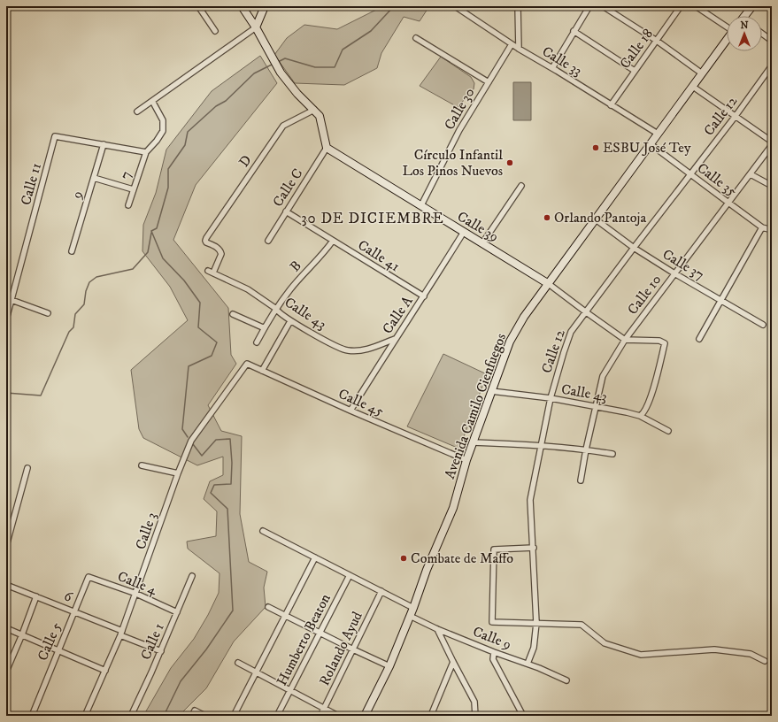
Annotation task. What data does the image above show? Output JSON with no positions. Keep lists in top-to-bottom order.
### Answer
{
  "streets": {
    "main road": ["Calle 39", "Avenida Camilo Cienfuegos"],
    "street": [
      "Calle 18",
      "Calle 33",
      "Calle 30",
      "Calle 12",
      "D",
      "7",
      "Calle 35",
      "Calle 11",
      "Calle C",
      "9",
      "Calle 41",
      "Calle 37",
      "B",
      "Calle 10",
      "Calle 43",
      "Calle A",
      "Calle 45",
      "Calle 3",
      "Calle 4",
      "6",
      "Calle 9",
      "Humberto Beaton",
      "Calle 5",
      "Calle 1",
      "Rolando Ayud"
    ]
  },
  "crossings": [
    ["Calle 18", "Calle 33"],
    ["Calle 33", "Calle 30"],
    ["Calle 33", "Avenida Camilo Cienfuegos"],
    ["Calle 30", "Calle 39"],
    ["Calle 12", "Calle 35"],
    ["Calle 12", "Calle 39"],
    ["Calle 12", "Calle 37"],
    ["Calle 12", "Calle 43"],
    ["Calle 12", "Calle 9"],
    ["D", "Calle 43"],
    ["Calle 35", "Calle 10"],
    ["Calle 35", "Avenida Camilo Cienfuegos"],
    ["Calle 11", "9"],
    ["Calle C", "Calle 39"],
    ["Calle C", "Calle 41"],
    ["Calle 39", "Calle 10"],
    ["Calle 39", "Calle A"],
    ["Calle 39", "Avenida Camilo Cienfuegos"],
    ["Calle 41", "B"],
    ["Calle 41", "Calle A"],
    ["Calle 37", "Calle 10"],
    ["Calle 37", "Avenida Camilo Cienfuegos"],
    ["B", "Calle 43"],
    ["Calle 10", "Calle 43"],
    ["Calle 43", "Calle A"],
    ["Calle 43", "Avenida Camilo Cienfuegos"],
    ["Calle A", "Calle 45"],
    ["Calle 45", "Avenida Camilo Cienfuegos"],
    ["Calle 45", "Calle 3"],
    ["Avenida Camilo Cienfuegos", "Calle 9"],
    ["Calle 3", "Calle 4"],
    ["Calle 3", "6"],
    ["Calle 4", "Calle 5"],
    ["Calle 4", "Calle 1"],
    ["6", "Calle 5"],
    ["6", "Calle 1"]
  ],
  "districts": ["30 DE DICIEMBRE"],
  "places": [
    "ESBU José Tey",
    "Círculo Infantil Los Pinos Nuevos",
    "Orlando Pantoja",
    "Combate de Maffo"
  ],
  "north": "top"
}
